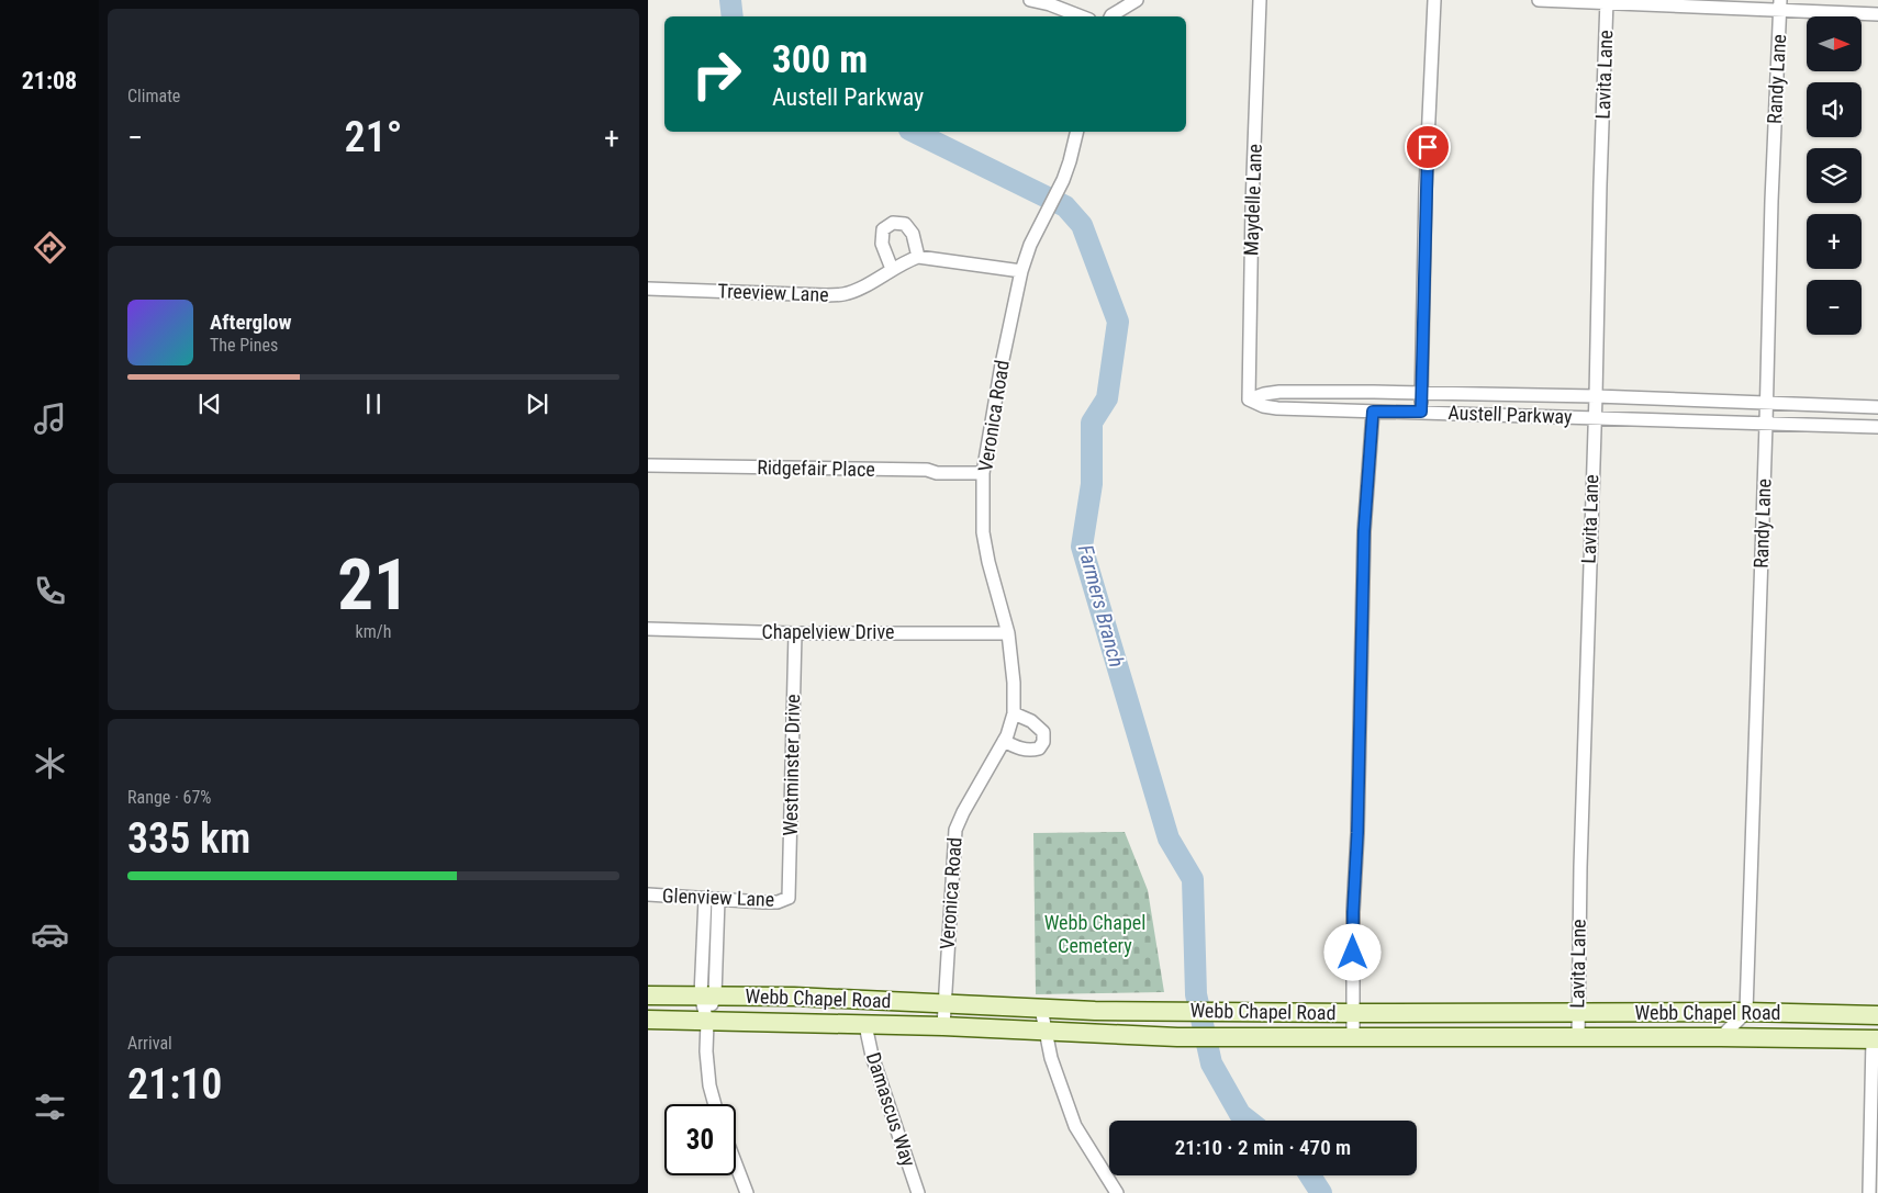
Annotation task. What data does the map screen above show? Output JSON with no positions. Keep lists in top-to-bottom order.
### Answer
{
  "streets": {
    "main road": ["Webb Chapel Road"],
    "street": [
      "Lavita Lane",
      "Randy Lane",
      "Maydelle Lane",
      "Treeview Lane",
      "Austell Parkway",
      "Veronica Road",
      "Ridgefair Place",
      "Chapelview Drive",
      "Westminster Drive",
      "Glenview Lane",
      "Damascus Way"
    ]
  },
  "crossings": [
    ["Lavita Lane", "Austell Parkway"],
    ["Lavita Lane", "Webb Chapel Road"],
    ["Randy Lane", "Austell Parkway"],
    ["Randy Lane", "Webb Chapel Road"],
    ["Maydelle Lane", "Austell Parkway"],
    ["Veronica Road", "Ridgefair Place"],
    ["Veronica Road", "Chapelview Drive"],
    ["Veronica Road", "Webb Chapel Road"],
    ["Chapelview Drive", "Westminster Drive"],
    ["Westminster Drive", "Glenview Lane"],
    ["Webb Chapel Road", "Damascus Way"]
  ],
  "water": ["Farmers Branch"],
  "parks": ["Webb Chapel Cemetery"],
  "north": "right",
  "page": {
    "tabs": "21:08",
    "tile": [
      "Climate",
      ["21", "km/h"],
      ["Range · 67%", "335 km"],
      ["Arrival", "21:10"]
    ],
    "map_buttons": ["+", "−"],
    "turn": ["300 m", "Austell Parkway"],
    "heat": ["−", "21°", "+"],
    "song": ["Afterglow", "The Pines"],
    "limit": "30",
    "trip": "21:10 · 2 min · 470 m"
  }
}
